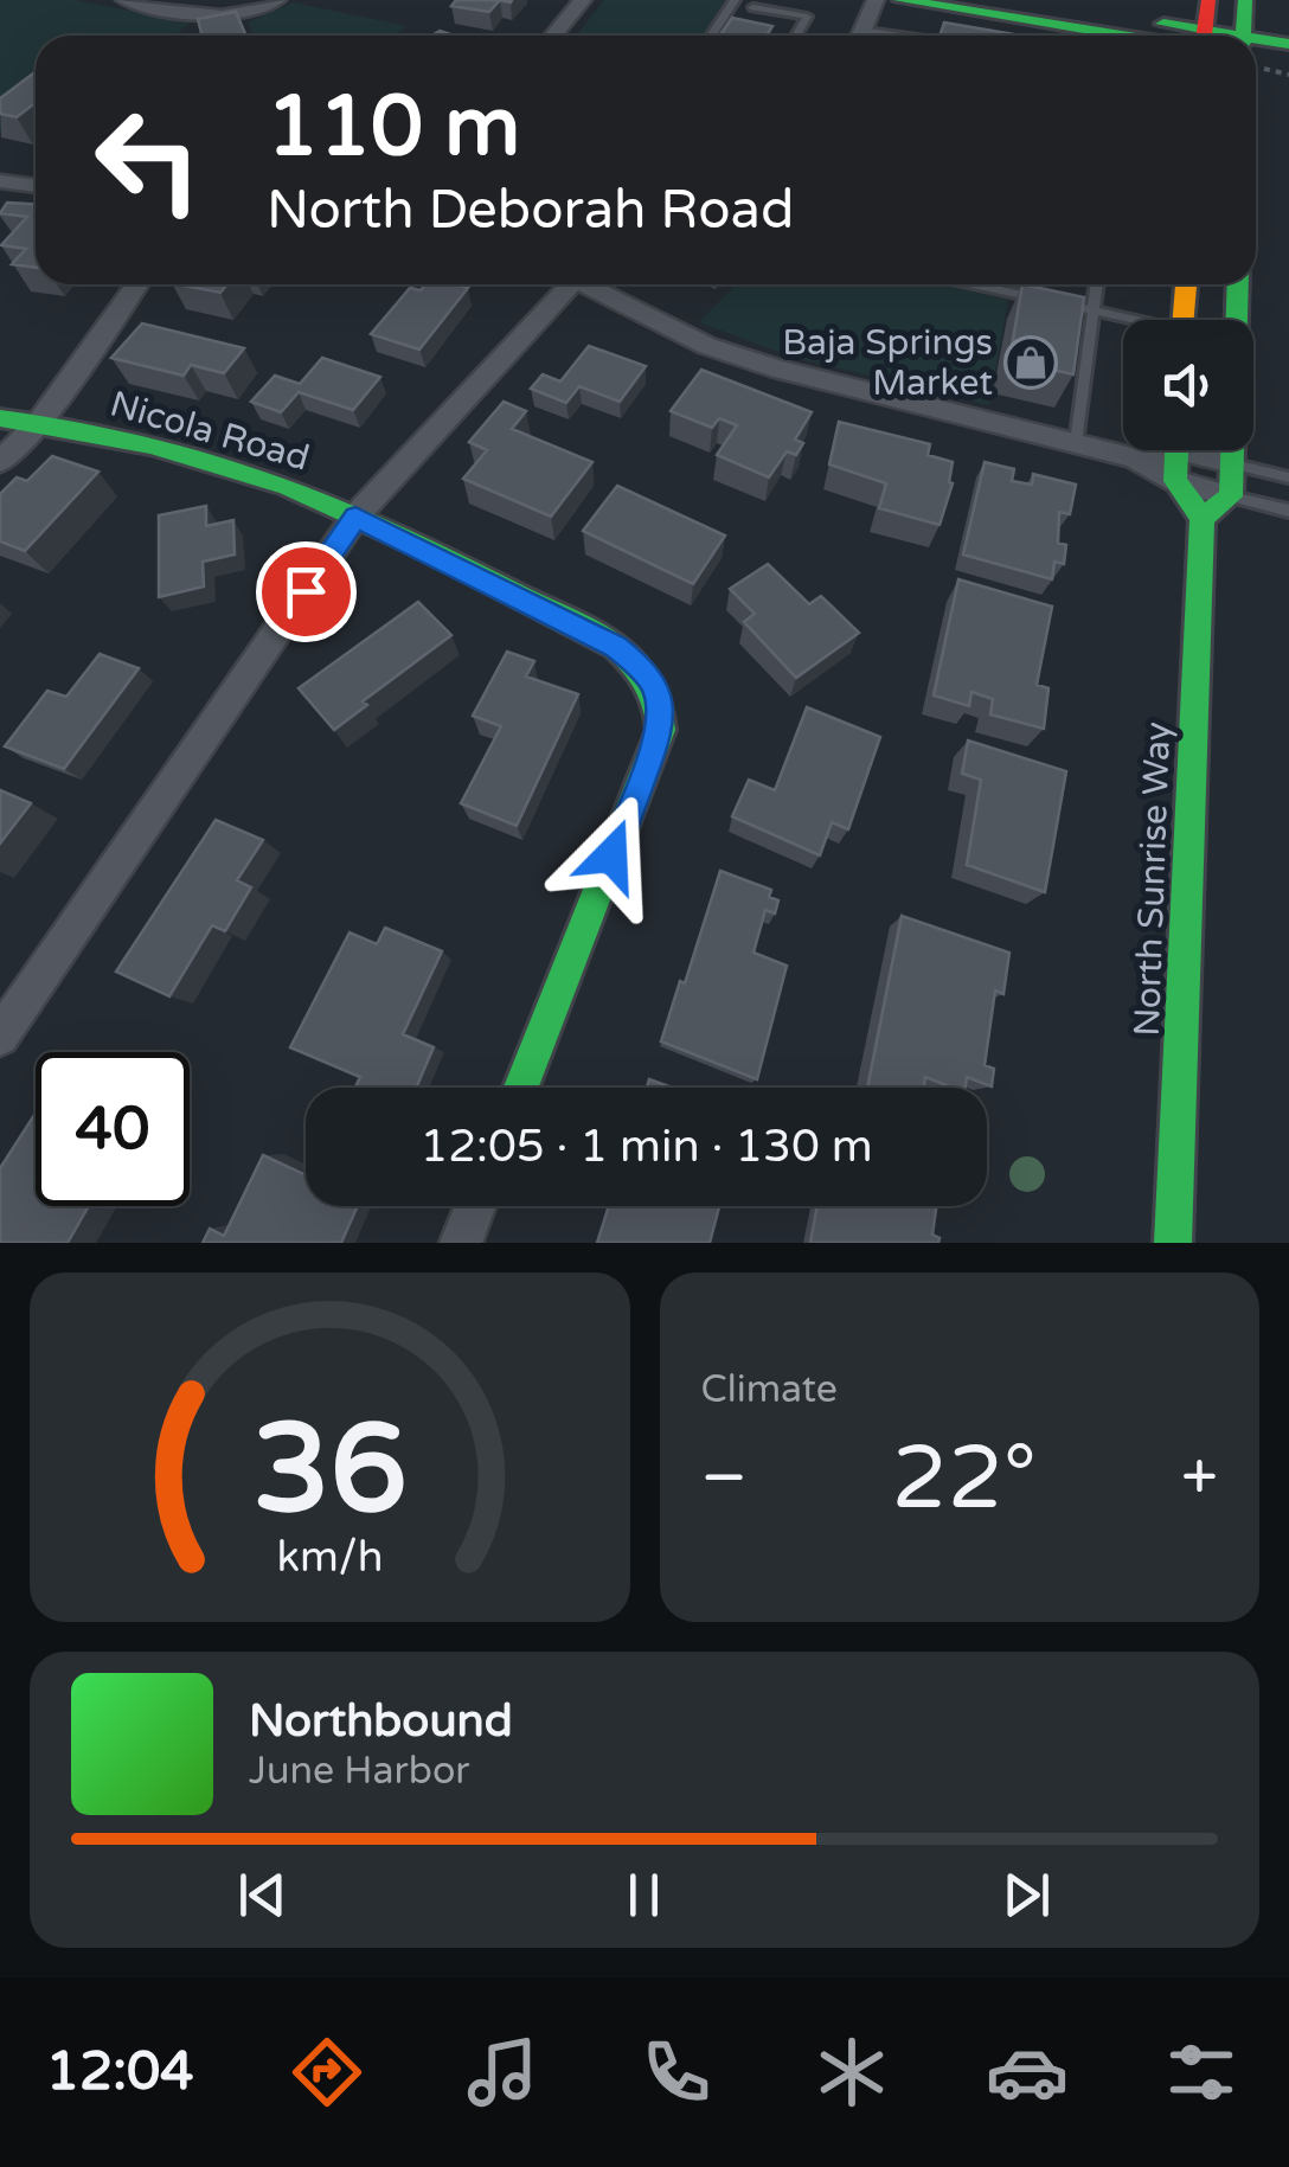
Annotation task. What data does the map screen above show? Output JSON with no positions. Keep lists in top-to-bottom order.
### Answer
{
  "streets": {
    "main road": ["Nicola Road", "North Sunrise Way"]
  },
  "places": {
    "shop": ["Baja Springs Market"]
  },
  "page": {
    "turn": ["110 m", "North Deborah Road"],
    "limit": "40",
    "trip": "12:05 · 1 min · 130 m",
    "tile": "Climate",
    "heat": ["−", "22°", "+"],
    "song": ["Northbound", "June Harbor"],
    "tabs": "12:04",
    "gauge": ["36", "km/h"]
  }
}
